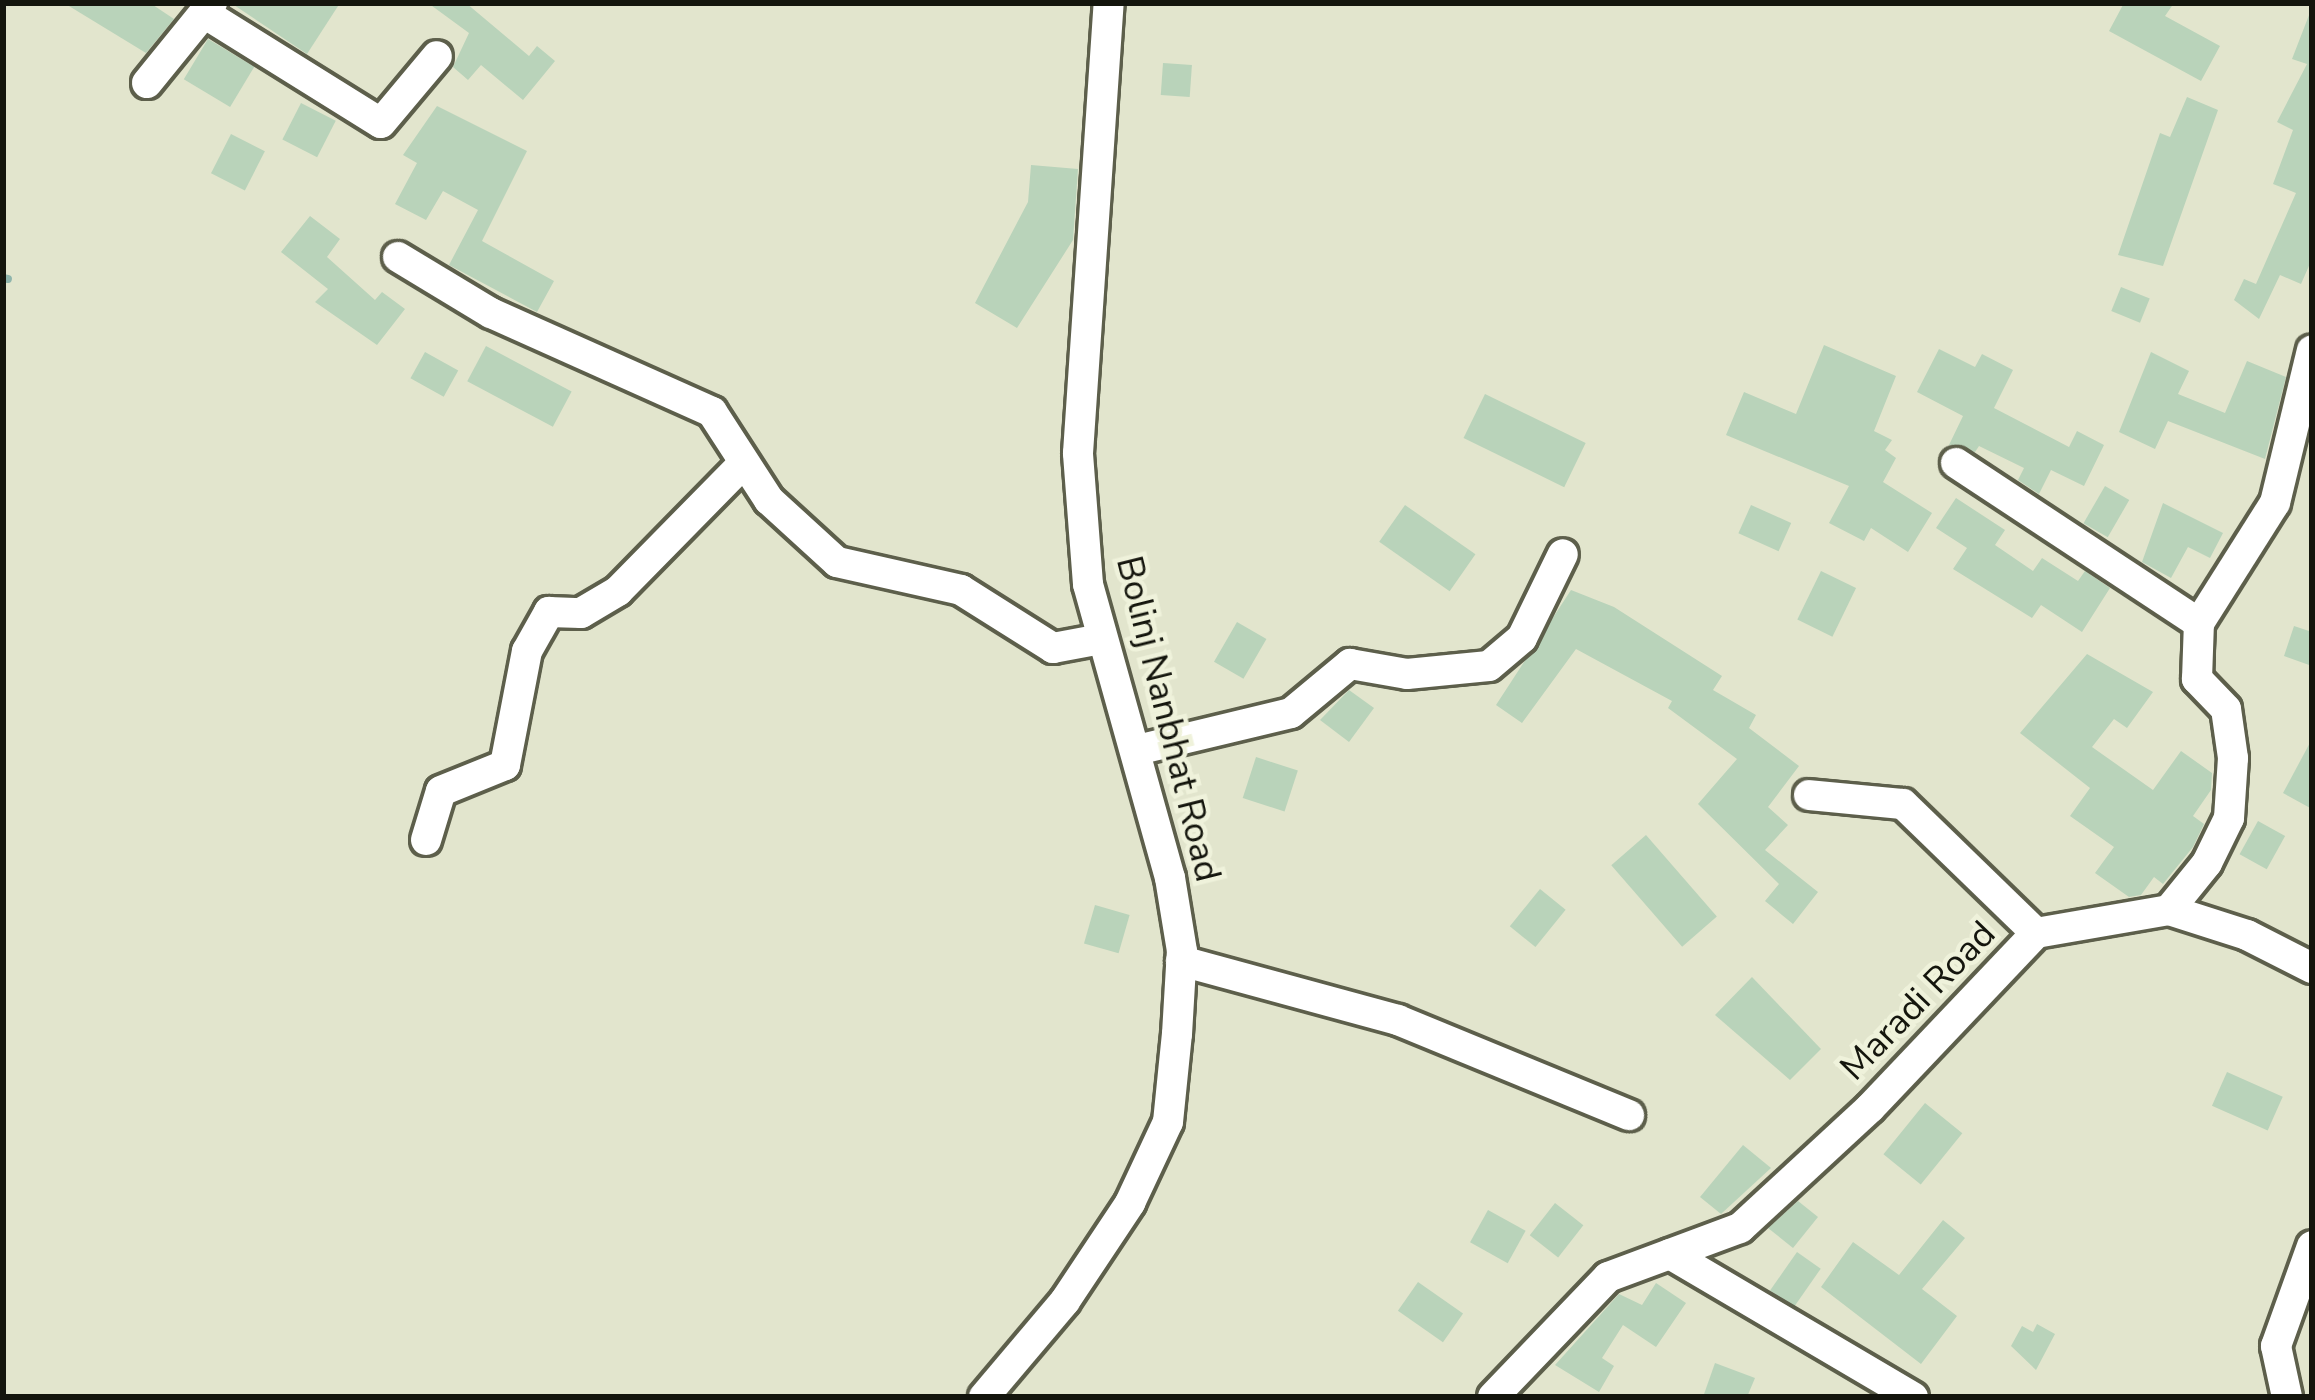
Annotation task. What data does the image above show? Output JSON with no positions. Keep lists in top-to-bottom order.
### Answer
{
  "streets": {
    "street": ["Bolinj Nanbhat Road", "Maradi Road"]
  }
}
